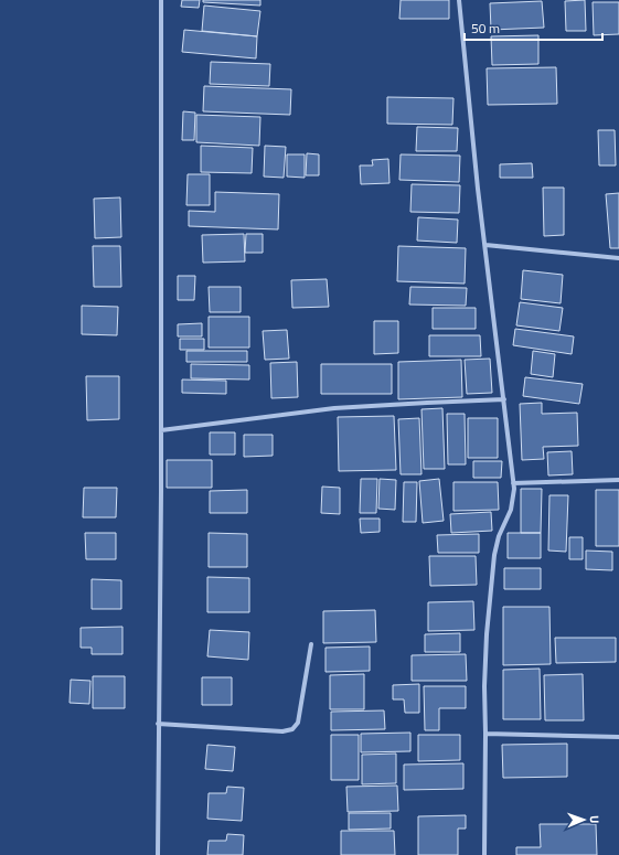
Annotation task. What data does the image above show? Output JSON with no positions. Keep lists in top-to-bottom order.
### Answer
{
  "scale_bar": "50 m",
  "north": "right"
}
